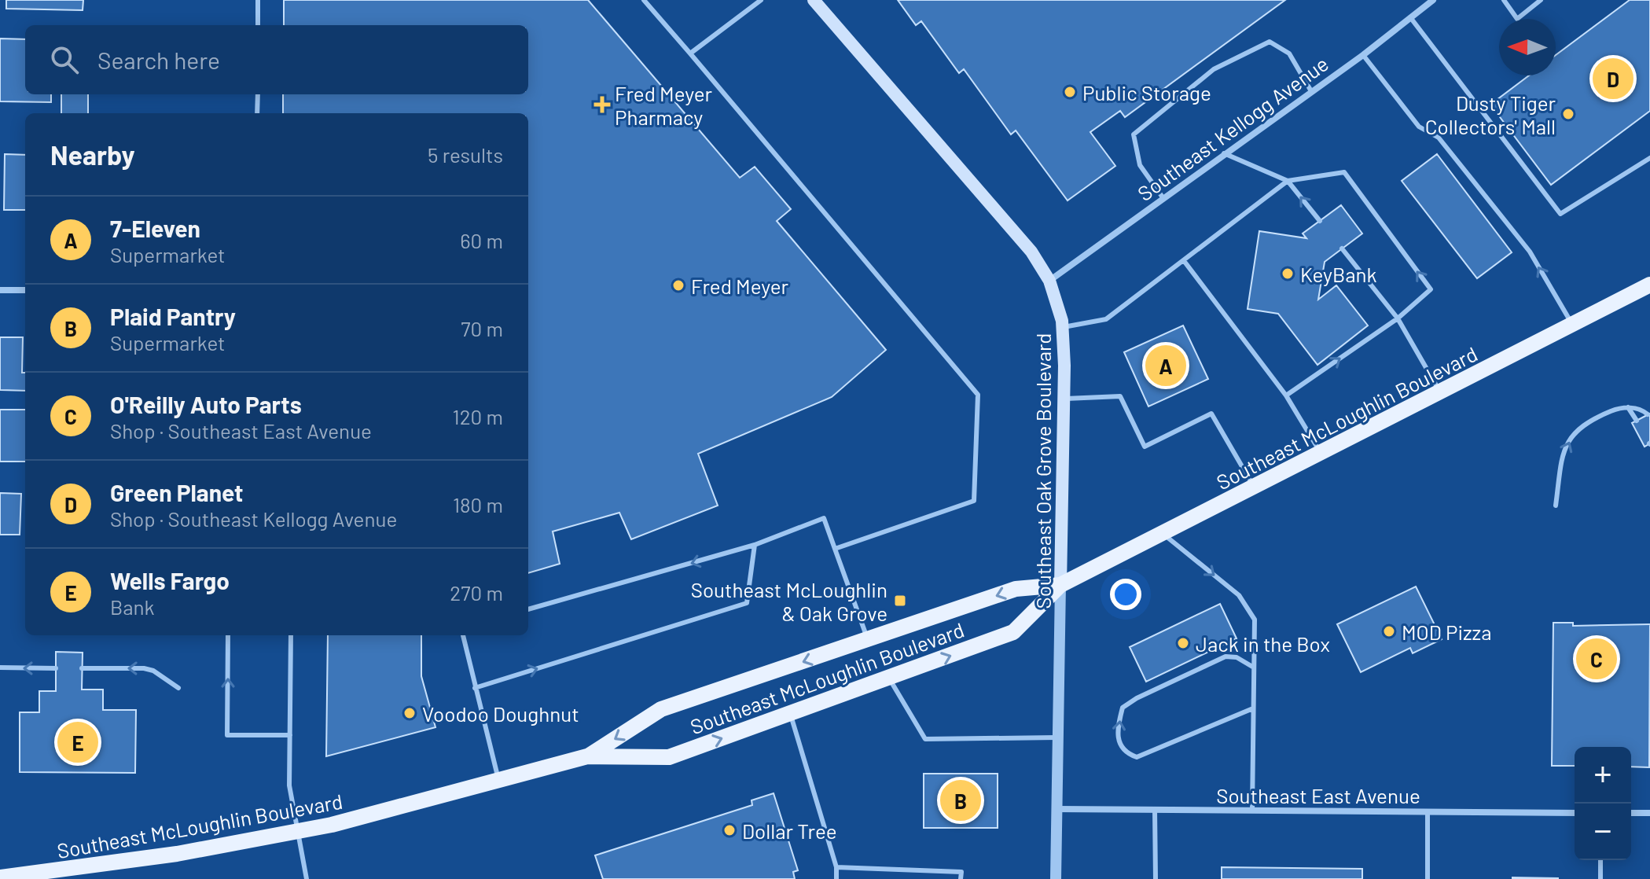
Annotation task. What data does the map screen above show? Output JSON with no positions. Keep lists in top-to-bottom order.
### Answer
{
  "streets": {
    "main road": ["Southeast McLoughlin Boulevard", "Southeast Oak Grove Boulevard"],
    "street": ["Southeast Kellogg Avenue", "Southeast East Avenue"]
  },
  "crossings": [
    ["Southeast Kellogg Avenue", "Southeast Oak Grove Boulevard"],
    ["Southeast McLoughlin Boulevard", "Southeast Oak Grove Boulevard"],
    ["Southeast Oak Grove Boulevard", "Southeast East Avenue"]
  ],
  "places": {
    "other": [
      "Public Storage",
      "Dusty Tiger Collectors' Mall",
      "KeyBank",
      "Fred Meyer",
      "MOD Pizza",
      "Jack in the Box",
      "Voodoo Doughnut",
      "Dollar Tree"
    ],
    "health": ["Fred Meyer Pharmacy"],
    "transit": ["Southeast McLoughlin & Oak Grove"]
  },
  "north": "left",
  "page": {
    "search": "Search here",
    "pins": [
      "D",
      "A",
      "C",
      "E",
      "B"
    ],
    "heading": ["Nearby", "5 results"],
    "list": [
      {
        "mark": "A",
        "name": "7-Eleven",
        "note": "Supermarket",
        "value": "60 m"
      },
      {
        "mark": "B",
        "name": "Plaid Pantry",
        "note": "Supermarket",
        "value": "70 m"
      },
      {
        "mark": "C",
        "name": "O'Reilly Auto Parts",
        "note": "Shop · Southeast East Avenue",
        "value": "120 m"
      },
      {
        "mark": "D",
        "name": "Green Planet",
        "note": "Shop · Southeast Kellogg Avenue",
        "value": "180 m"
      },
      {
        "mark": "E",
        "name": "Wells Fargo",
        "note": "Bank",
        "value": "270 m"
      }
    ],
    "map_buttons": ["+", "−"]
  }
}
